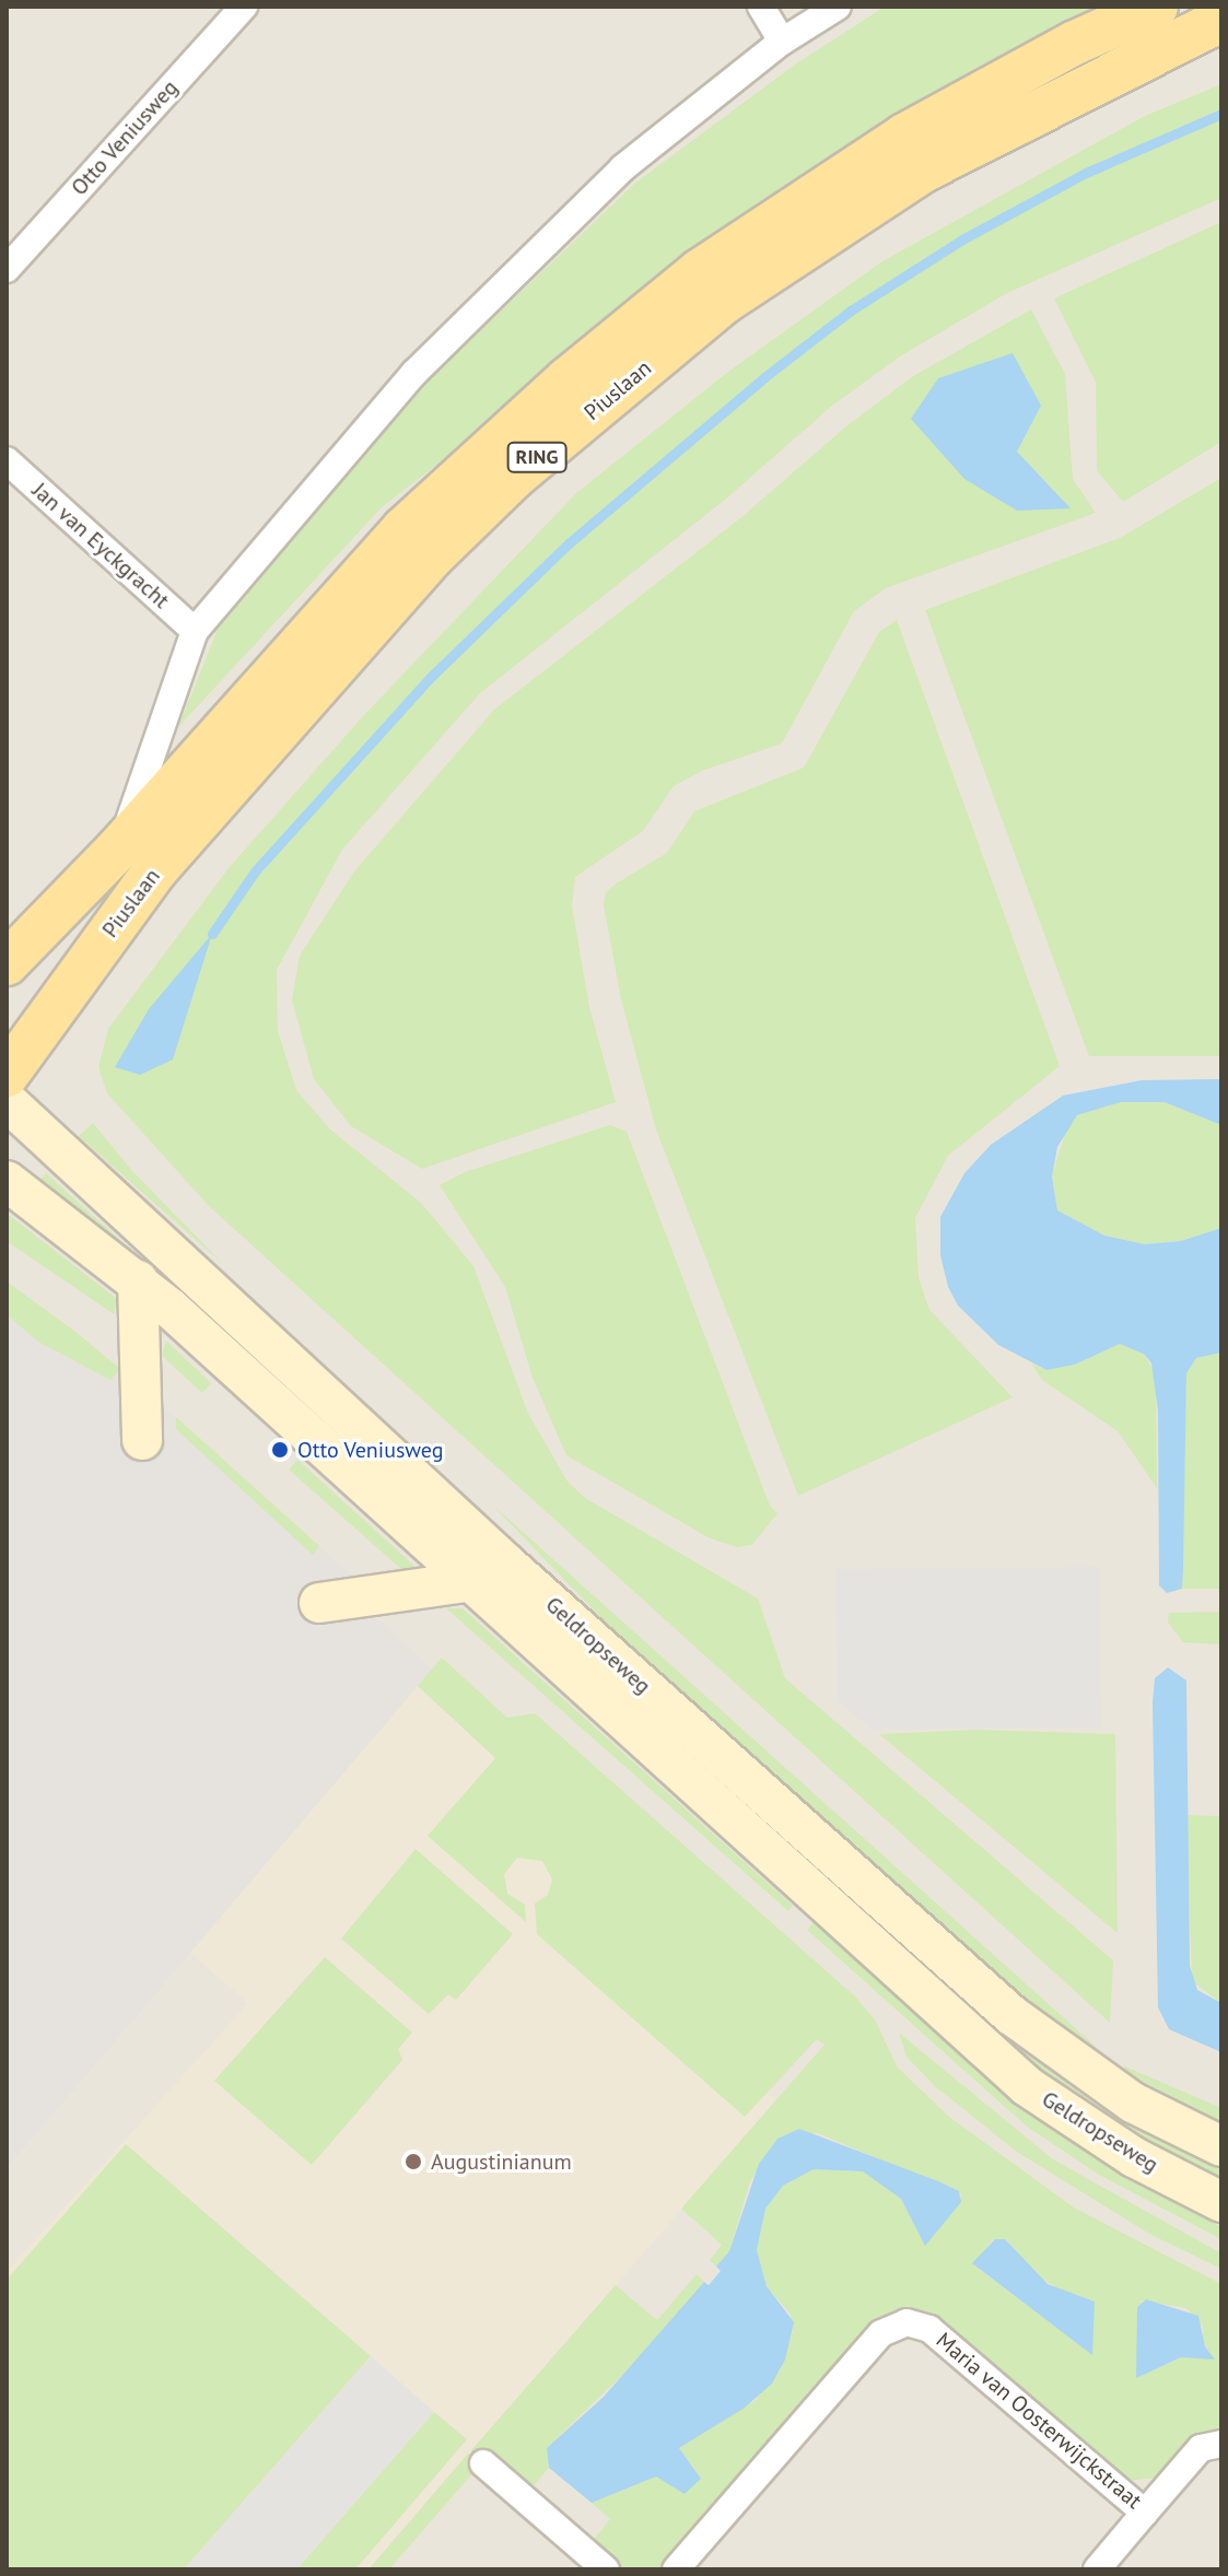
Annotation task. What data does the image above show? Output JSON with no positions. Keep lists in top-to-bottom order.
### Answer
{
  "streets": {
    "main road": ["Piuslaan", "RING", "Geldropseweg"],
    "street": ["Otto Veniusweg", "Jan van Eyckgracht", "Maria van Oosterwijckstraat"]
  },
  "crossings": [
    ["Piuslaan", "Jan van Eyckgracht"]
  ],
  "places": ["Otto Veniusweg", "Augustinianum"]
}
